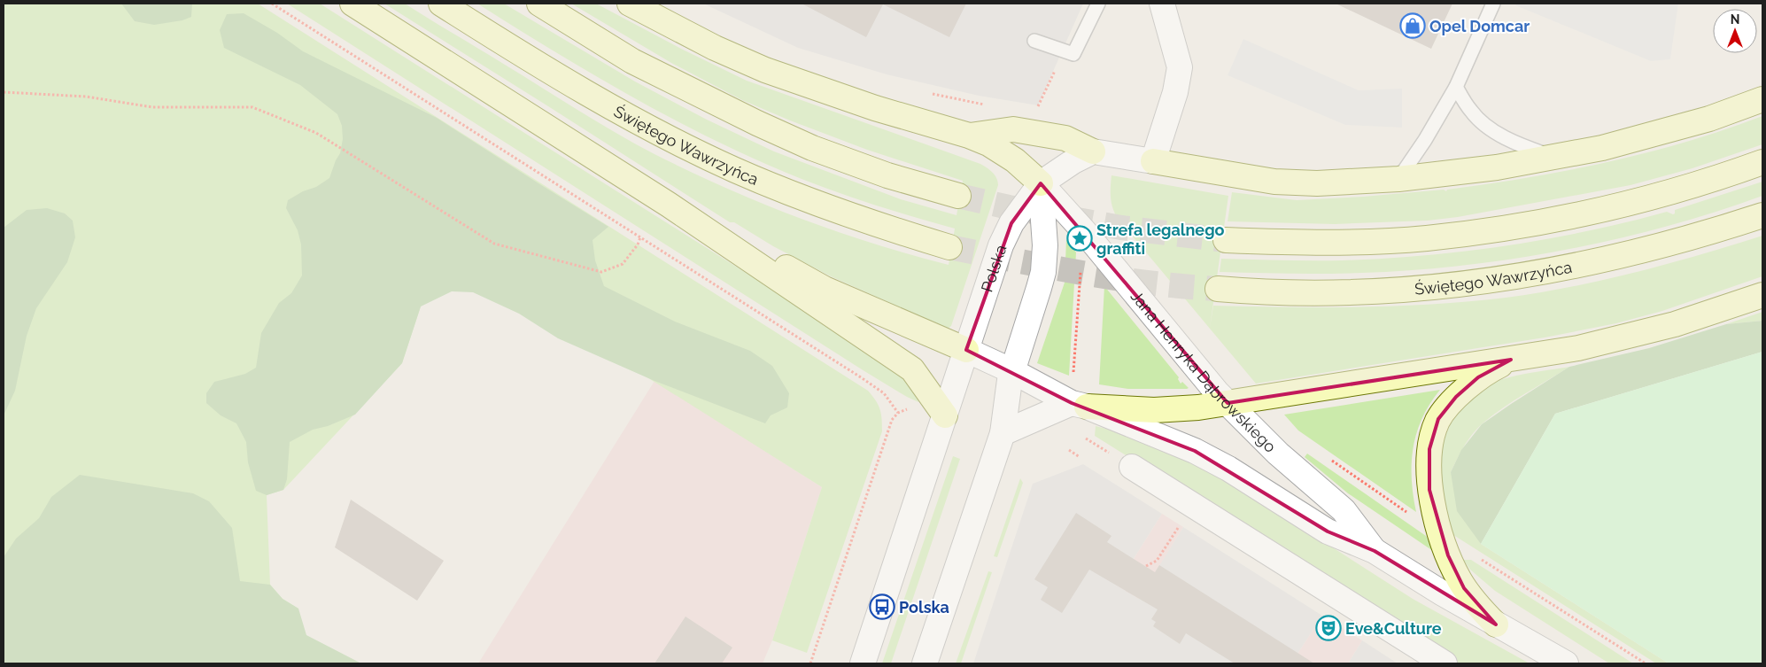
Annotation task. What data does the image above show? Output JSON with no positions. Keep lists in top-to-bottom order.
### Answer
{
  "streets": {
    "main road": ["Świętego Wawrzyńca"],
    "street": ["Polska", "Jana Henryka Dąbrowskiego"]
  },
  "crossings": [
    ["Polska", "Jana Henryka Dąbrowskiego"]
  ],
  "places": {
    "shop": ["Opel Domcar"],
    "place": ["Strefa legalnego graffiti"],
    "bus stop": ["Polska"],
    "theatre": ["Eve&Culture"]
  },
  "north": "top"
}
